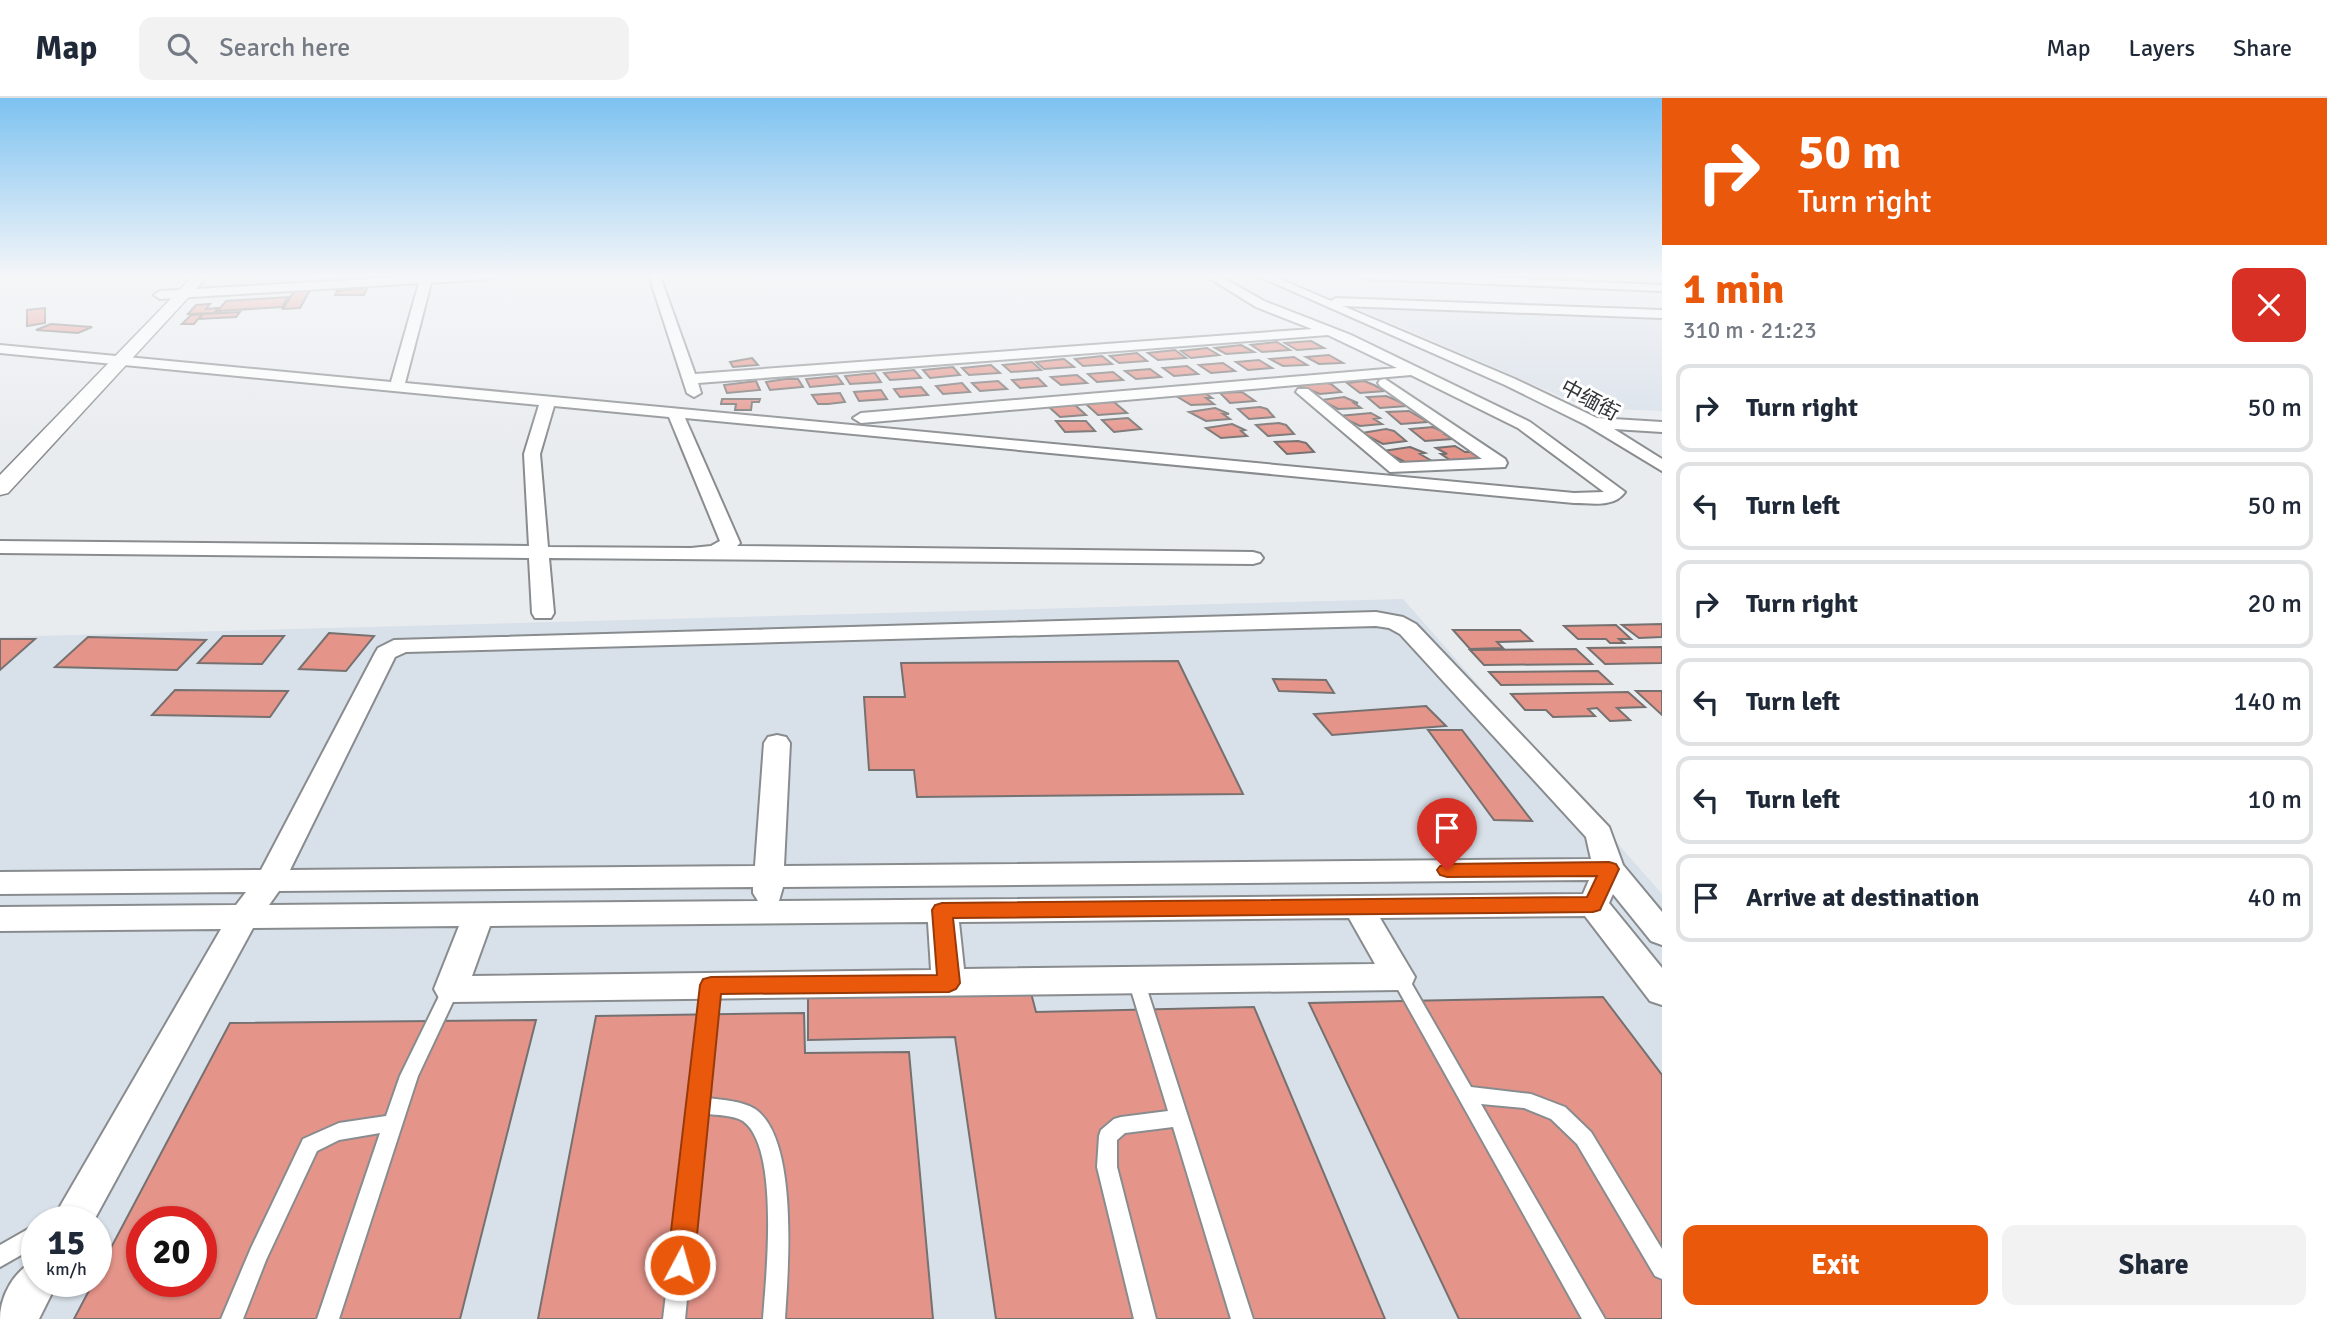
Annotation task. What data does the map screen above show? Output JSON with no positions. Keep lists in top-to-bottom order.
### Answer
{
  "streets": {
    "street": ["中缅街"]
  },
  "page": {
    "header": "Map",
    "search": "Search here",
    "nav": ["Map", "Layers", "Share"],
    "turn": ["50 m", "Turn right"],
    "heading": ["1 min", "310 m · 21:23"],
    "list": [
      {
        "name": "Turn right",
        "value": "50 m"
      },
      {
        "name": "Turn left",
        "value": "50 m"
      },
      {
        "name": "Turn right",
        "value": "20 m"
      },
      {
        "name": "Turn left",
        "value": "140 m"
      },
      {
        "name": "Turn left",
        "value": "10 m"
      },
      {
        "name": "Arrive at destination",
        "value": "40 m"
      }
    ],
    "speed": "15 km/h",
    "limit": "20",
    "buttons": ["Exit", "Share"]
  }
}
